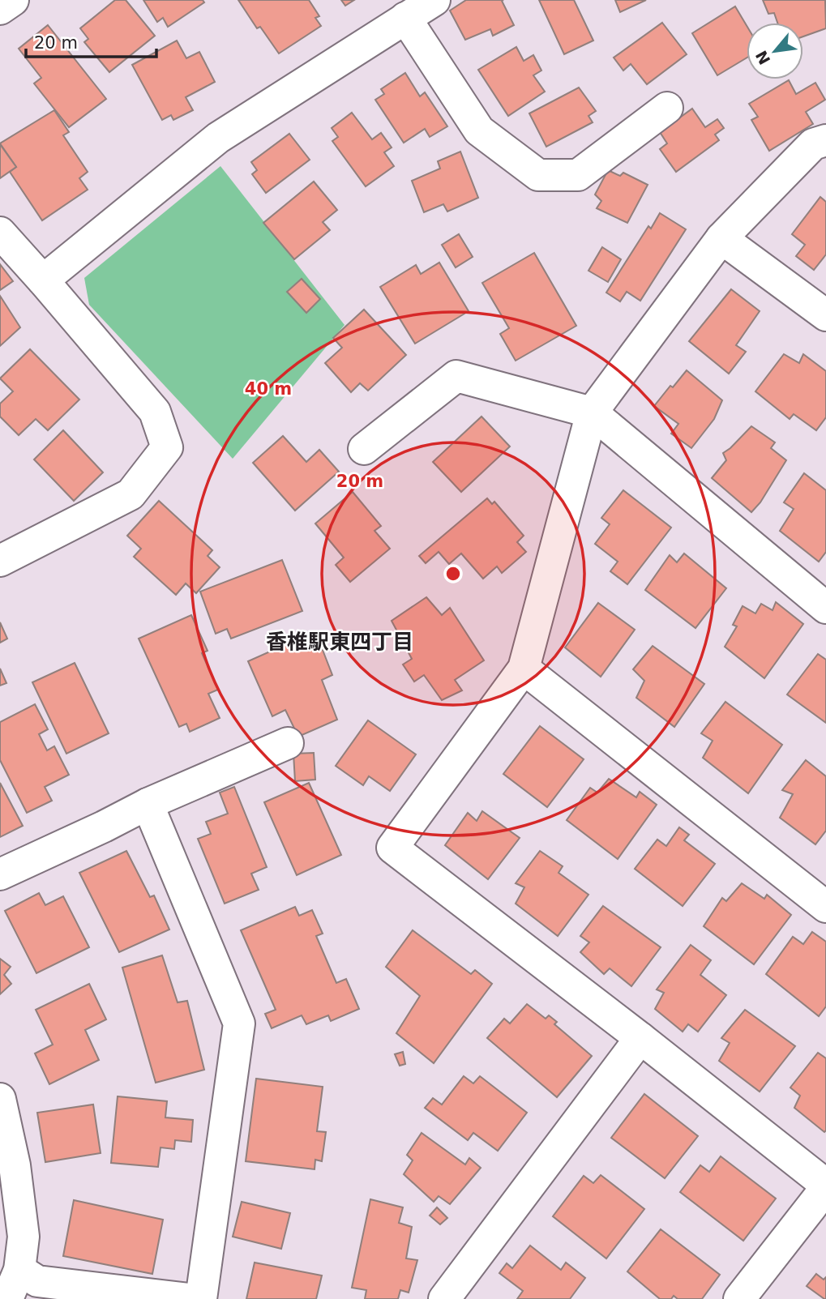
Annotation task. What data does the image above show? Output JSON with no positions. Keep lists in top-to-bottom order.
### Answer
{
  "districts": ["香椎駅東四丁目"],
  "scale_bar": "20 m",
  "north": "bottom left",
  "rings": ["40 m", "20 m"]
}
